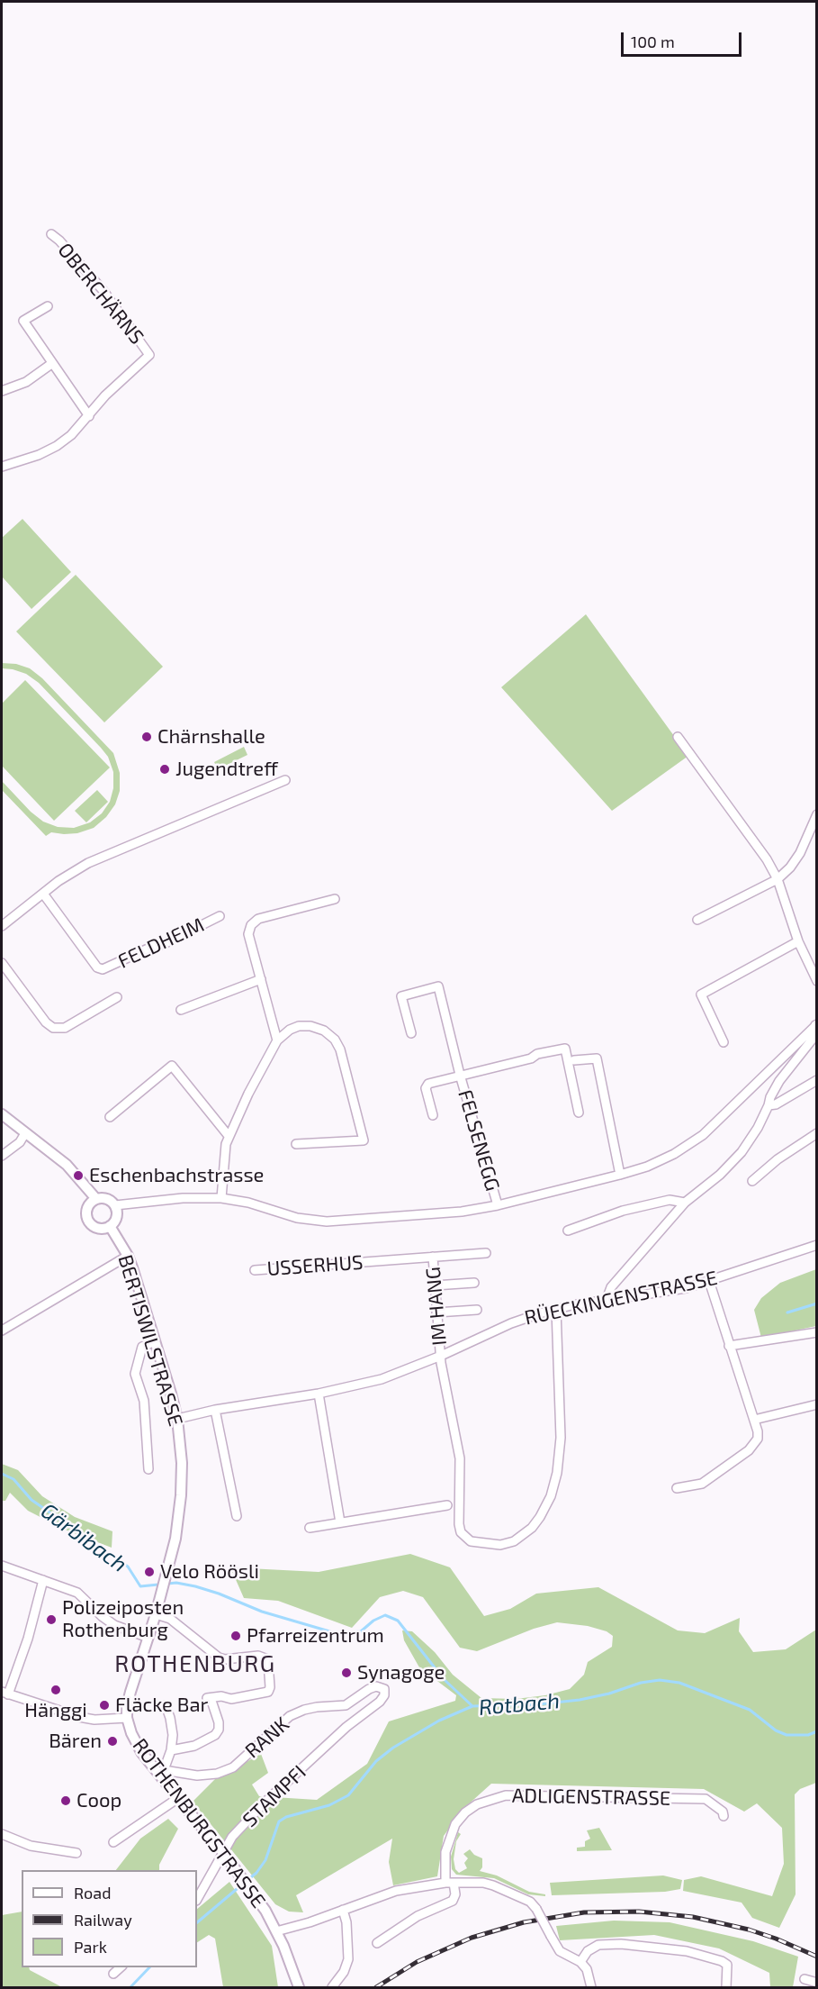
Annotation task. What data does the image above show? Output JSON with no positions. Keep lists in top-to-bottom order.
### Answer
{
  "streets": {
    "main road": ["BERTISWILSTRASSE", "ROTHENBURGSTRASSE"],
    "street": [
      "OBERCHÄRNS",
      "FELDHEIM",
      "FELSENEGG",
      "USSERHUS",
      "RÜECKINGENSTRASSE",
      "IM HANG",
      "RANK",
      "STAMPFI",
      "ADLIGENSTRASSE"
    ]
  },
  "crossings": [
    ["USSERHUS", "IM HANG"],
    ["RÜECKINGENSTRASSE", "IM HANG"],
    ["RÜECKINGENSTRASSE", "BERTISWILSTRASSE"],
    ["BERTISWILSTRASSE", "ROTHENBURGSTRASSE"],
    ["RANK", "STAMPFI"],
    ["RANK", "ROTHENBURGSTRASSE"]
  ],
  "districts": ["ROTHENBURG"],
  "water": ["Gärbibach", "Rotbach"],
  "places": [
    "Chärnshalle",
    "Jugendtreff",
    "Eschenbachstrasse",
    "Velo Röösli",
    "Polizeiposten Rothenburg",
    "Pfarreizentrum",
    "Synagoge",
    "Hänggi",
    "Fläcke Bar",
    "Bären",
    "Coop"
  ],
  "legend": ["Road", "Railway", "Park"],
  "scale_bar": "100 m"
}
